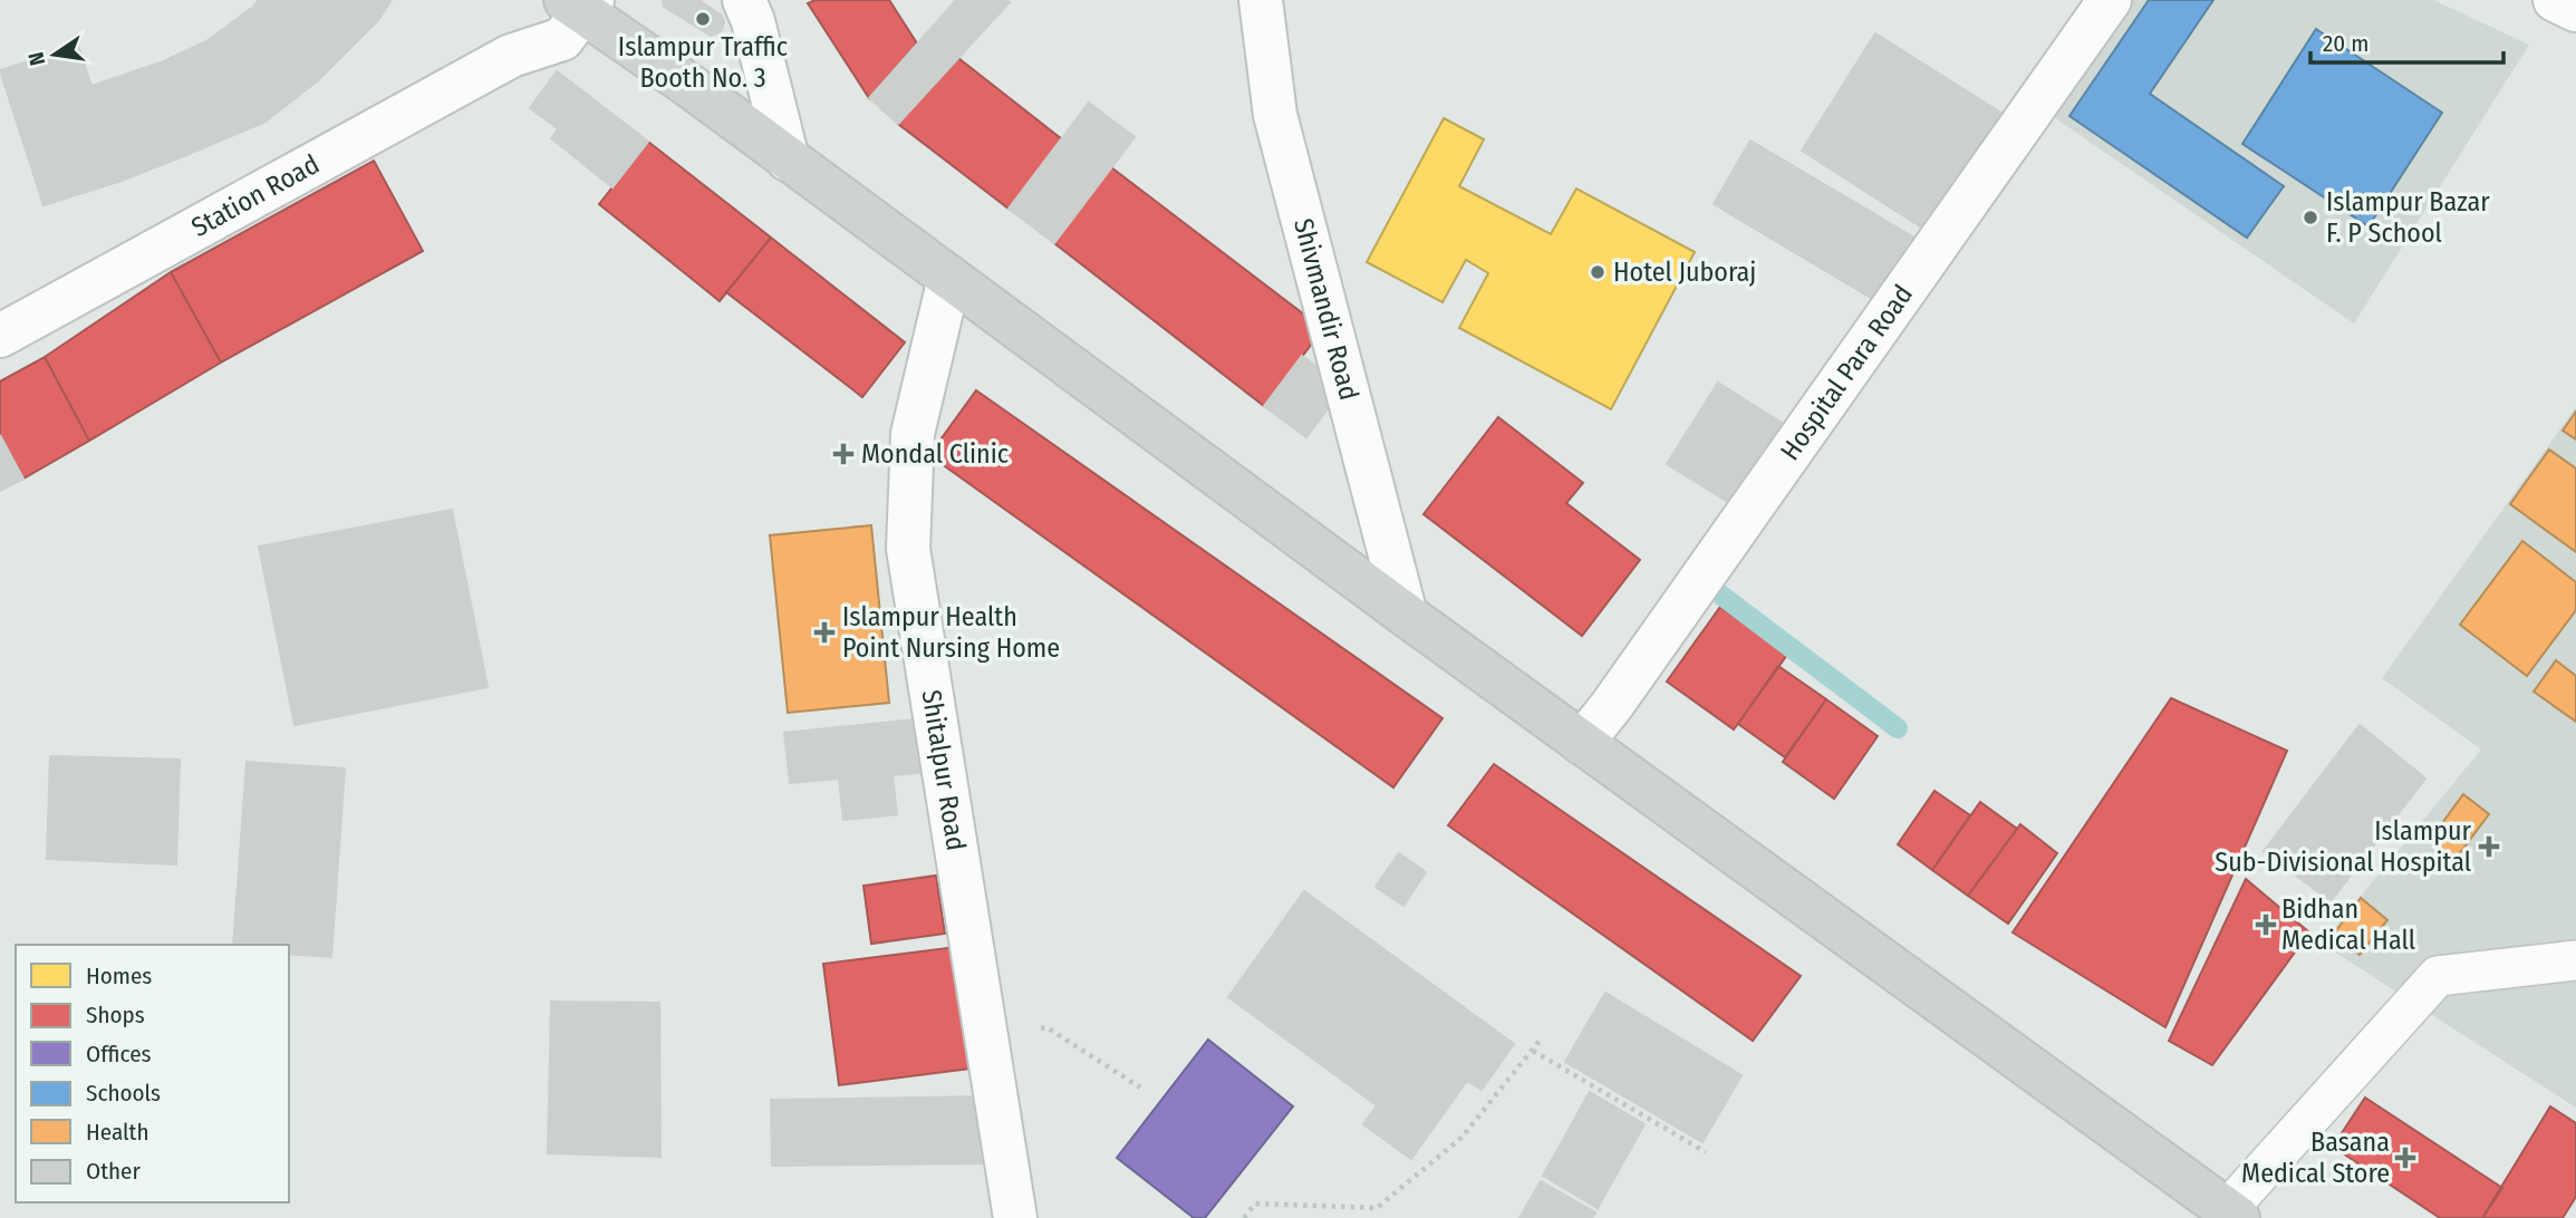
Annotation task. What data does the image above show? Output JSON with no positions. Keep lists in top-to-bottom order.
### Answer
{
  "streets": {
    "street": [
      "Station Road",
      "Shivmandir Road",
      "Hospital Para Road",
      "Shitalpur Road"
    ]
  },
  "places": {
    "other": ["Islampur Traffic Booth No. 3", "Islampur Bazar F. P School", "Hotel Juboraj"],
    "health": [
      "Mondal Clinic",
      "Islampur Health Point Nursing Home",
      "Islampur Sub-Divisional Hospital",
      "Bidhan Medical Hall",
      "Basana Medical Store"
    ]
  },
  "legend": [
    "Homes",
    "Shops",
    "Offices",
    "Schools",
    "Health",
    "Other"
  ],
  "scale_bar": "20 m",
  "north": "left"
}
